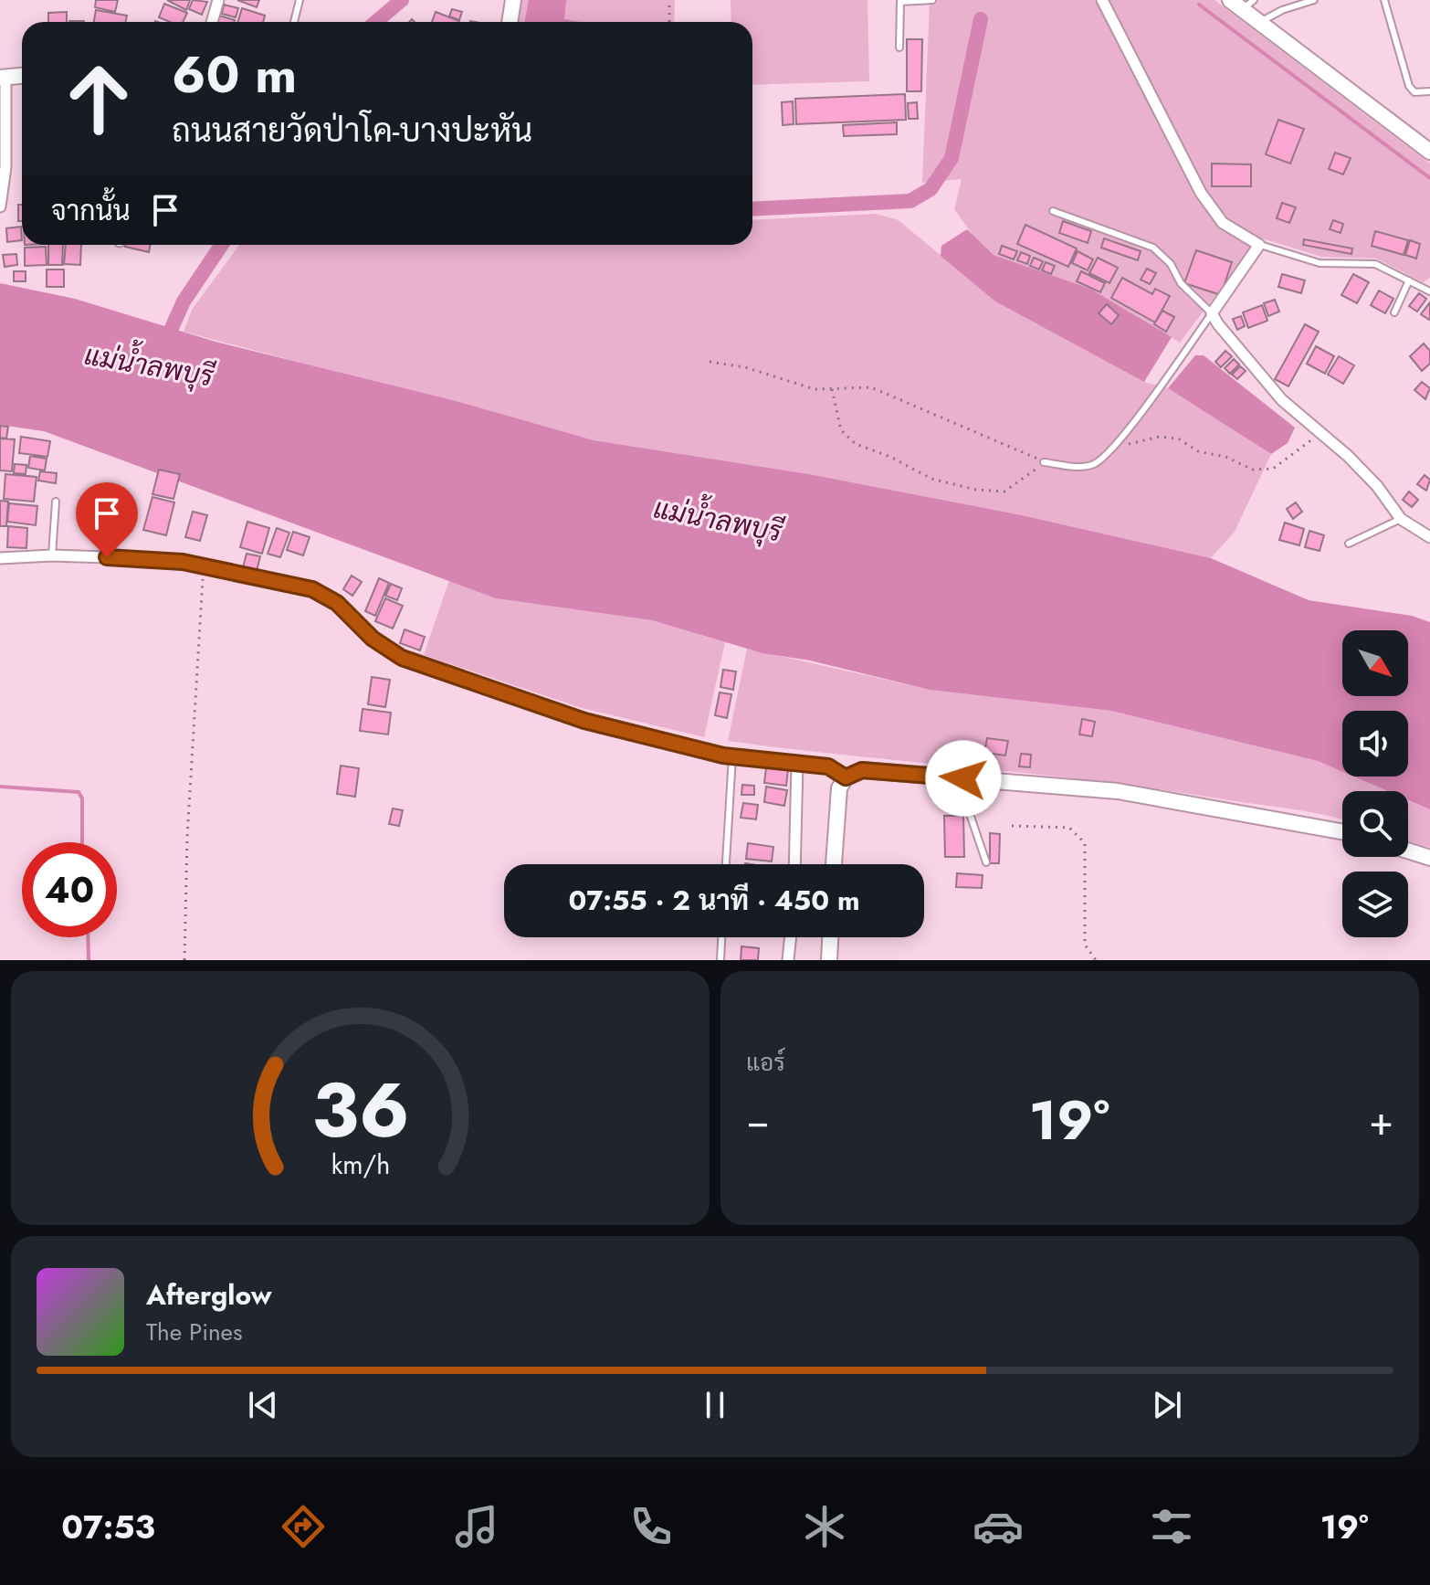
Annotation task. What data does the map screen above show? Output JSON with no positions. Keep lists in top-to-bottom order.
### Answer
{
  "water": ["แม่น้ำลพบุรี"],
  "north": "bottom right",
  "page": {
    "turn": ["60 m", "ถนนสายวัดป่าโค-บางปะหัน"],
    "then": "จากนั้น",
    "limit": "40",
    "trip": "07:55 · 2 นาที · 450 m",
    "tile": "แอร์",
    "heat": ["−", "19°", "+"],
    "song": ["Afterglow", "The Pines"],
    "tabs": ["07:53", "19°"],
    "gauge": ["36", "km/h"]
  }
}
